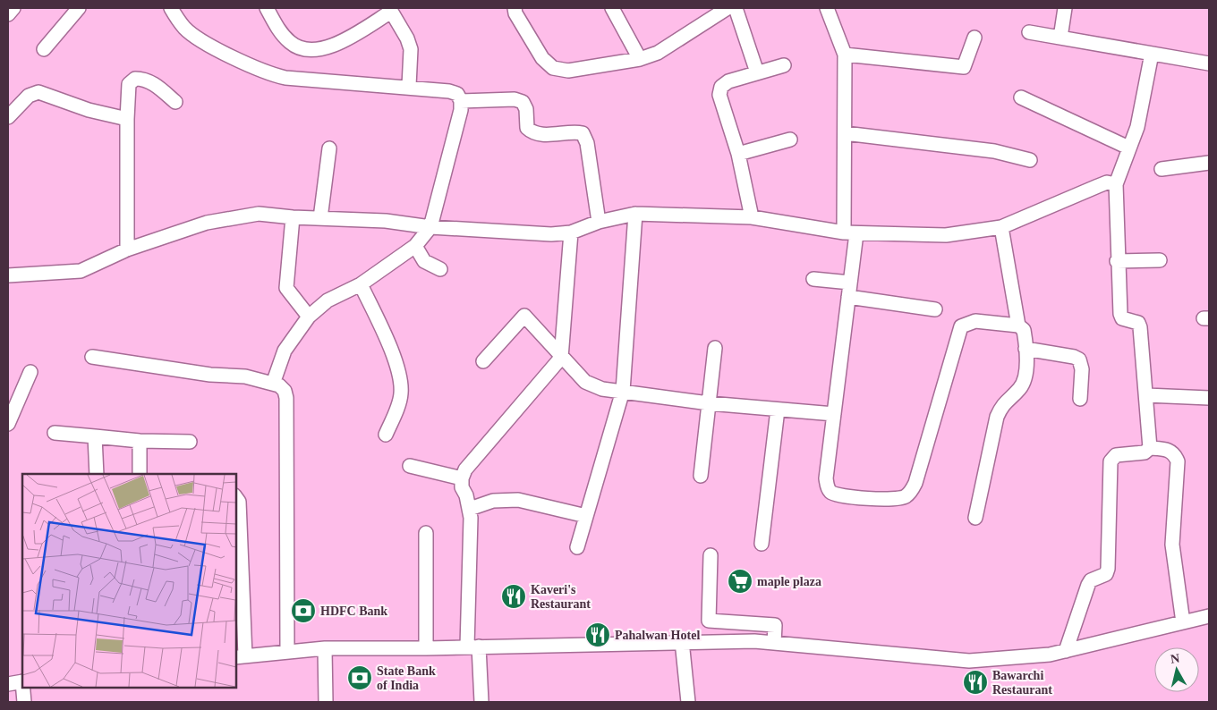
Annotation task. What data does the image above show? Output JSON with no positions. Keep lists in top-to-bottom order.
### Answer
{
  "places": {
    "supermarket": ["maple plaza"],
    "restaurant": ["Kaveri's Restaurant", "Pahalwan Hotel", "Bawarchi Restaurant"],
    "bank": ["HDFC Bank", "State Bank of India"]
  },
  "north": "top"
}
